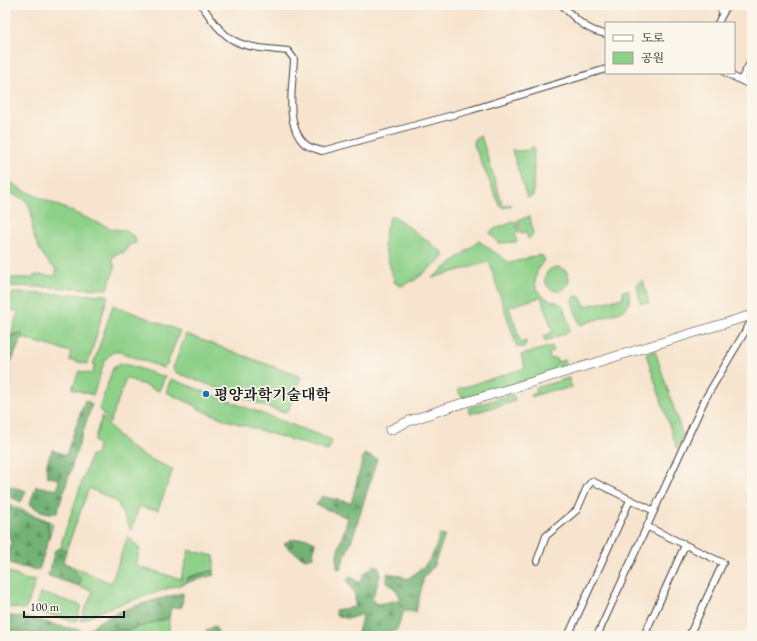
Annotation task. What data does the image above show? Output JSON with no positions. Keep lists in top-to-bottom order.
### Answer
{
  "places": ["평양과학기술대학"],
  "legend": ["도로", "공원"],
  "scale_bar": "100 m"
}
